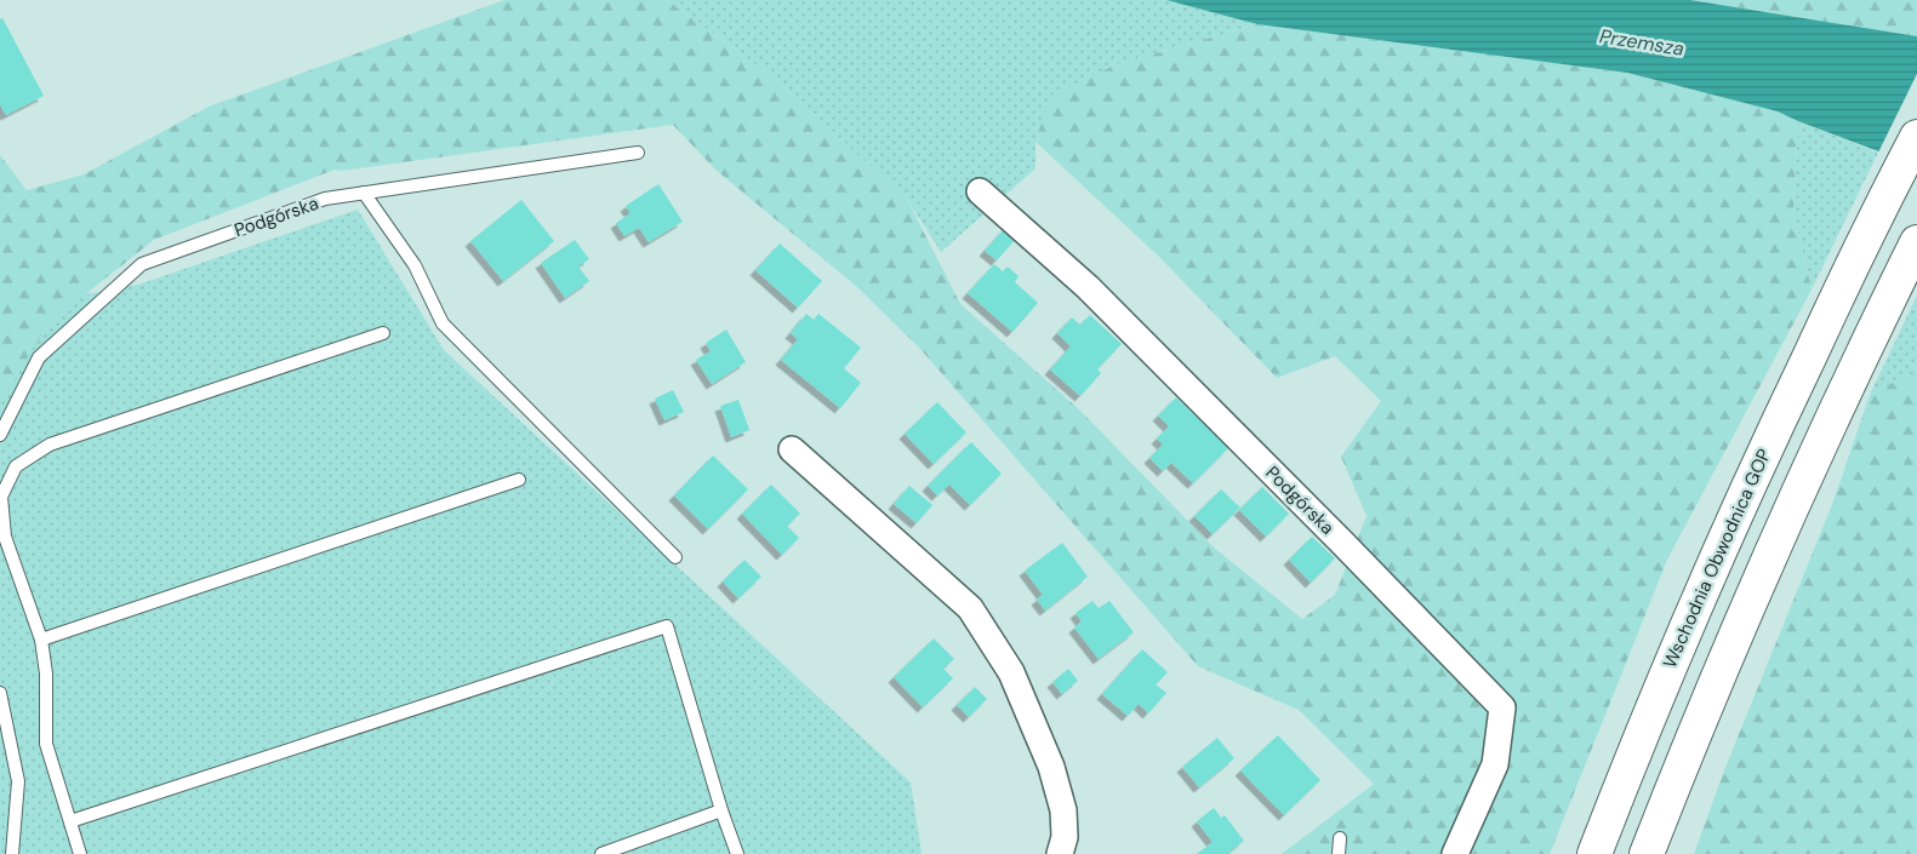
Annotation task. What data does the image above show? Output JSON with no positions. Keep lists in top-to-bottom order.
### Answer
{
  "streets": {
    "highway": ["Wschodnia Obwodnica GOP"],
    "street": ["Podgórska"]
  },
  "water": ["Przemsza"]
}
